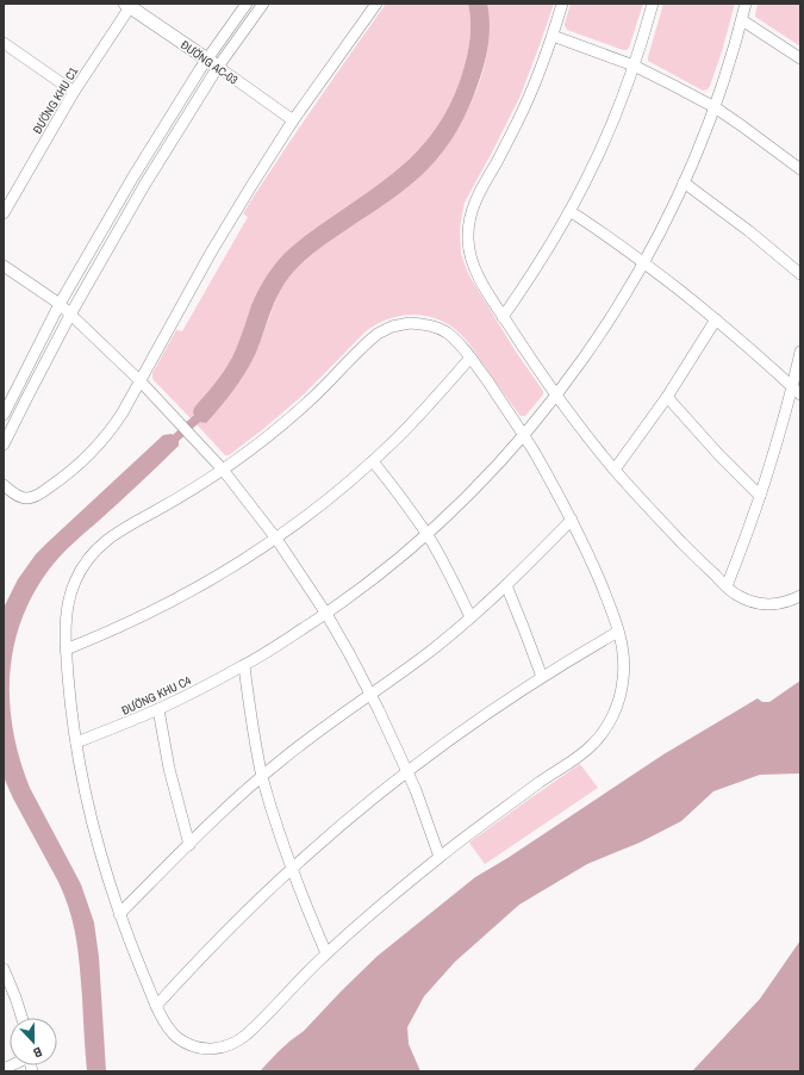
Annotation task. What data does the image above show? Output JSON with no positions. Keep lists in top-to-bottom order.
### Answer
{
  "streets": {
    "street": ["ĐƯỜNG AC-03", "ĐƯỜNG KHU C1", "ĐƯỜNG KHU C4"]
  },
  "crossings": [
    ["ĐƯỜNG AC-03", "ĐƯỜNG KHU C1"]
  ],
  "north": "bottom"
}
